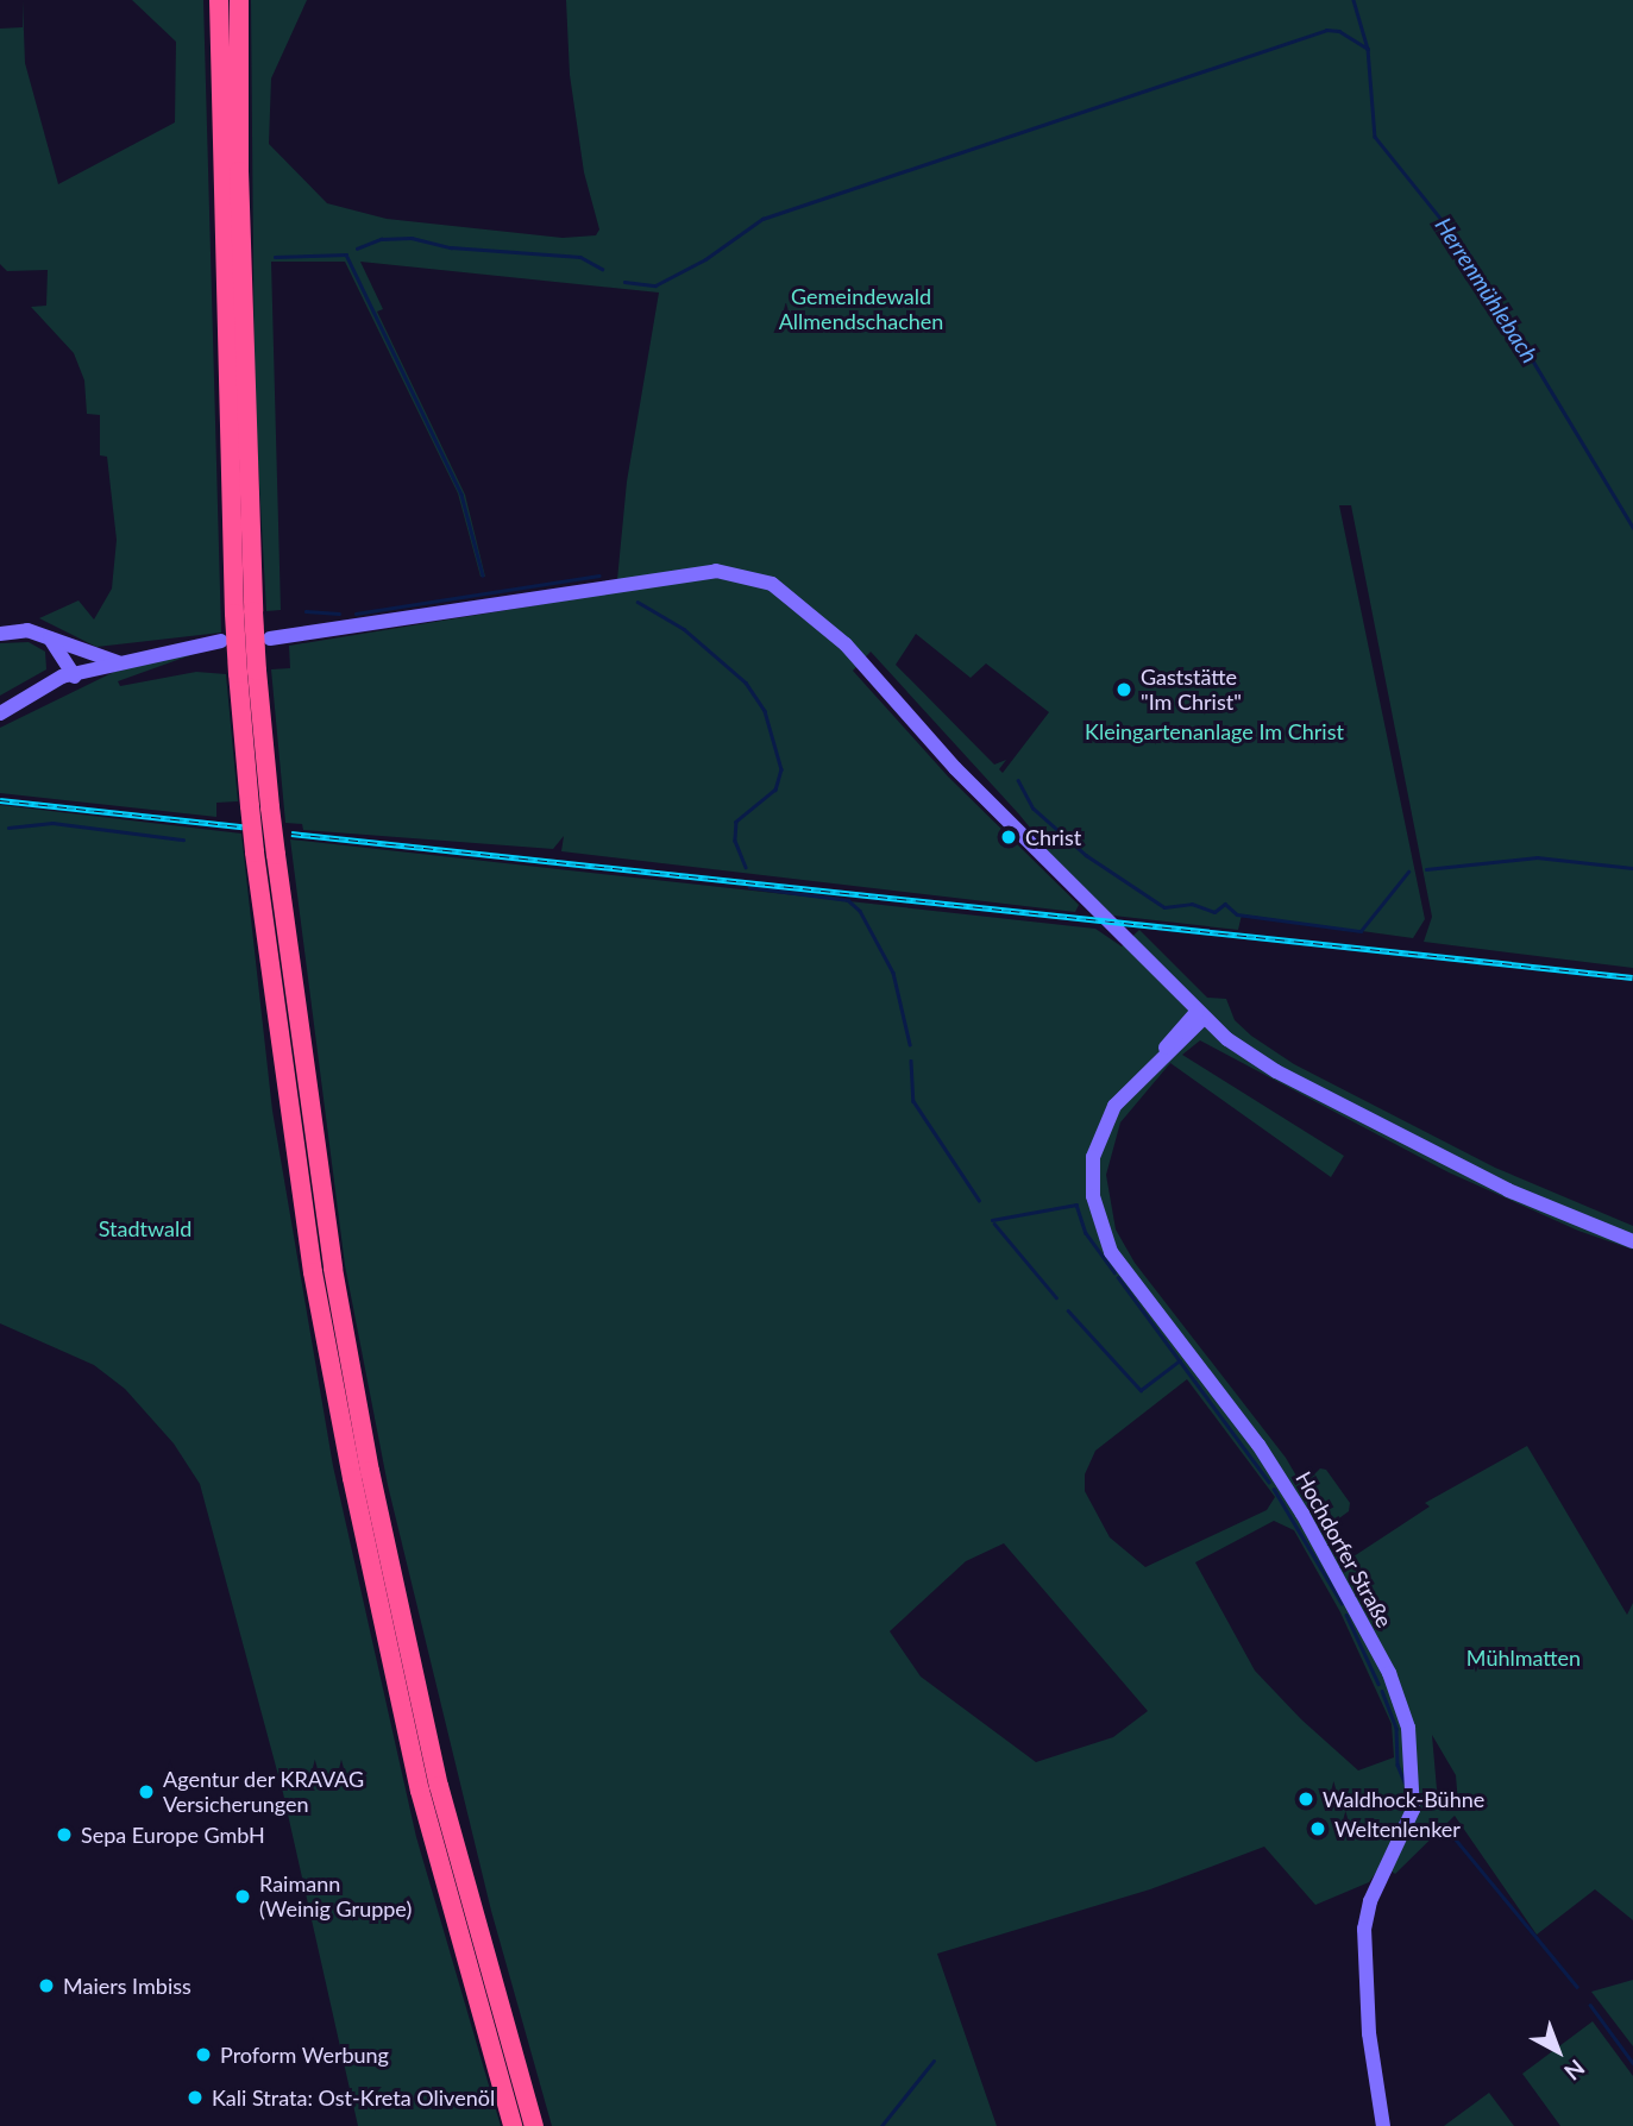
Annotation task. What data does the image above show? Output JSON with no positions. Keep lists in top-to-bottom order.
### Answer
{
  "streets": {
    "main road": ["Hochdorfer Straße"]
  },
  "water": ["Herrenmühlebach"],
  "parks": [
    "Gemeindewald Allmendschachen",
    "Kleingartenanlage Im Christ",
    "Stadtwald",
    "Mühlmatten"
  ],
  "places": [
    "Gaststätte \"Im Christ\"",
    "Christ",
    "Agentur der KRAVAG Versicherungen",
    "Waldhock-Bühne",
    "Weltenlenker",
    "Sepa Europe GmbH",
    "Raimann (Weinig Gruppe)",
    "Maiers Imbiss",
    "Proform Werbung",
    "Kali Strata: Ost-Kreta Olivenöl"
  ],
  "north": "bottom right"
}
